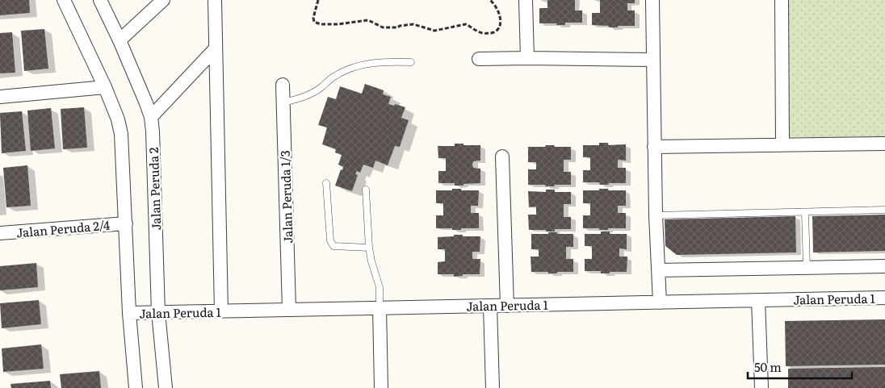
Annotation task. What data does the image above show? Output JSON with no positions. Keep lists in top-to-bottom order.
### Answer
{
  "streets": {
    "street": [
      "Jalan Peruda 2",
      "Jalan Peruda 1/3",
      "Jalan Peruda 2/4",
      "Jalan Peruda 1"
    ]
  },
  "crossings": [
    ["Jalan Peruda 2", "Jalan Peruda 1"],
    ["Jalan Peruda 1/3", "Jalan Peruda 1"]
  ],
  "scale_bar": "50 m"
}
